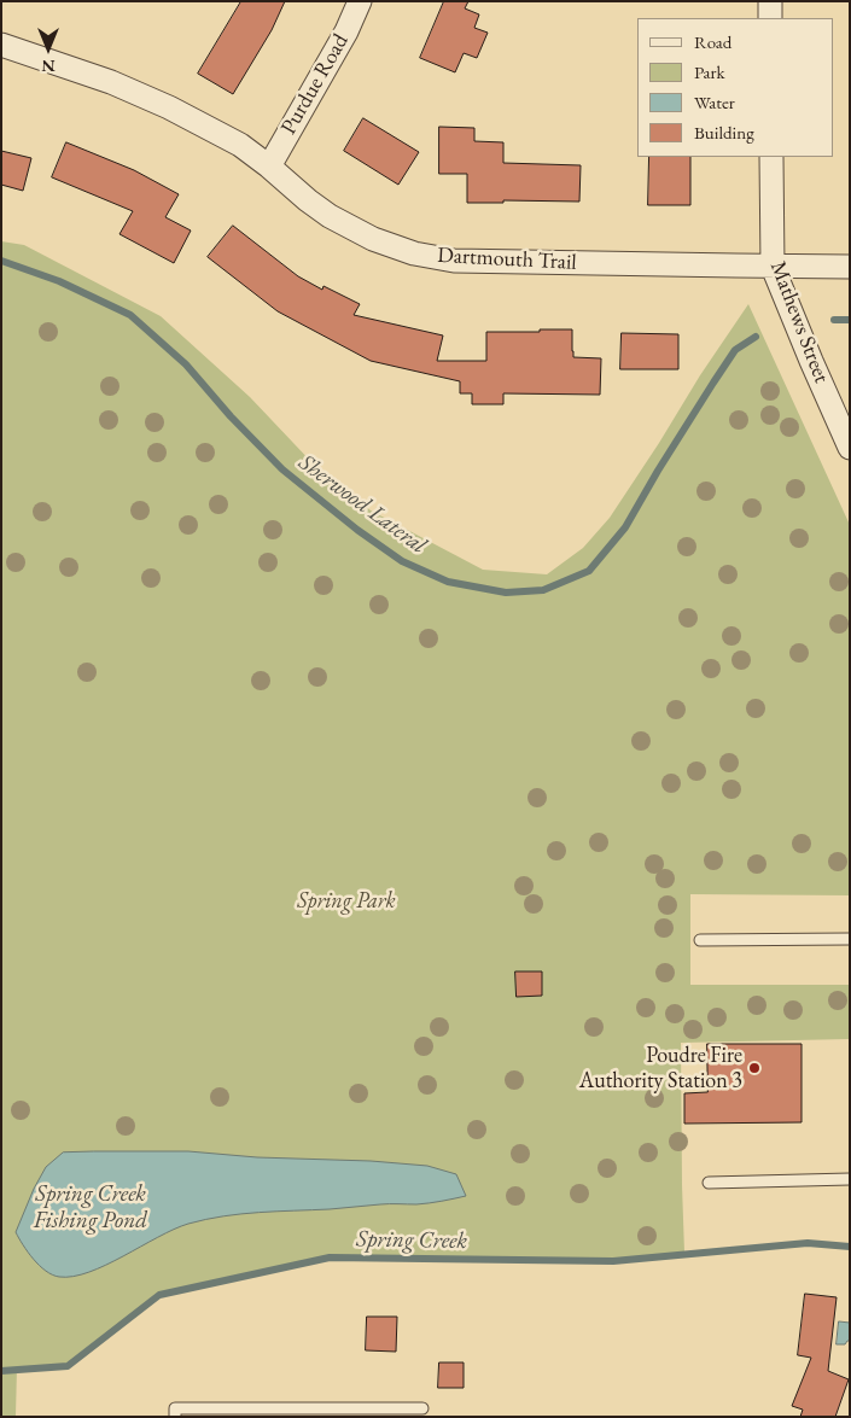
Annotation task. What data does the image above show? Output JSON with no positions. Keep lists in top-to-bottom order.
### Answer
{
  "streets": {
    "street": ["Purdue Road", "Dartmouth Trail", "Mathews Street"]
  },
  "crossings": [
    ["Purdue Road", "Dartmouth Trail"],
    ["Dartmouth Trail", "Mathews Street"]
  ],
  "water": ["Sherwood Lateral", "Spring Creek Fishing Pond", "Spring Creek"],
  "parks": ["Spring Park"],
  "places": ["Poudre Fire Authority Station 3"],
  "legend": [
    "Road",
    "Park",
    "Water",
    "Building"
  ],
  "north": "bottom"
}
